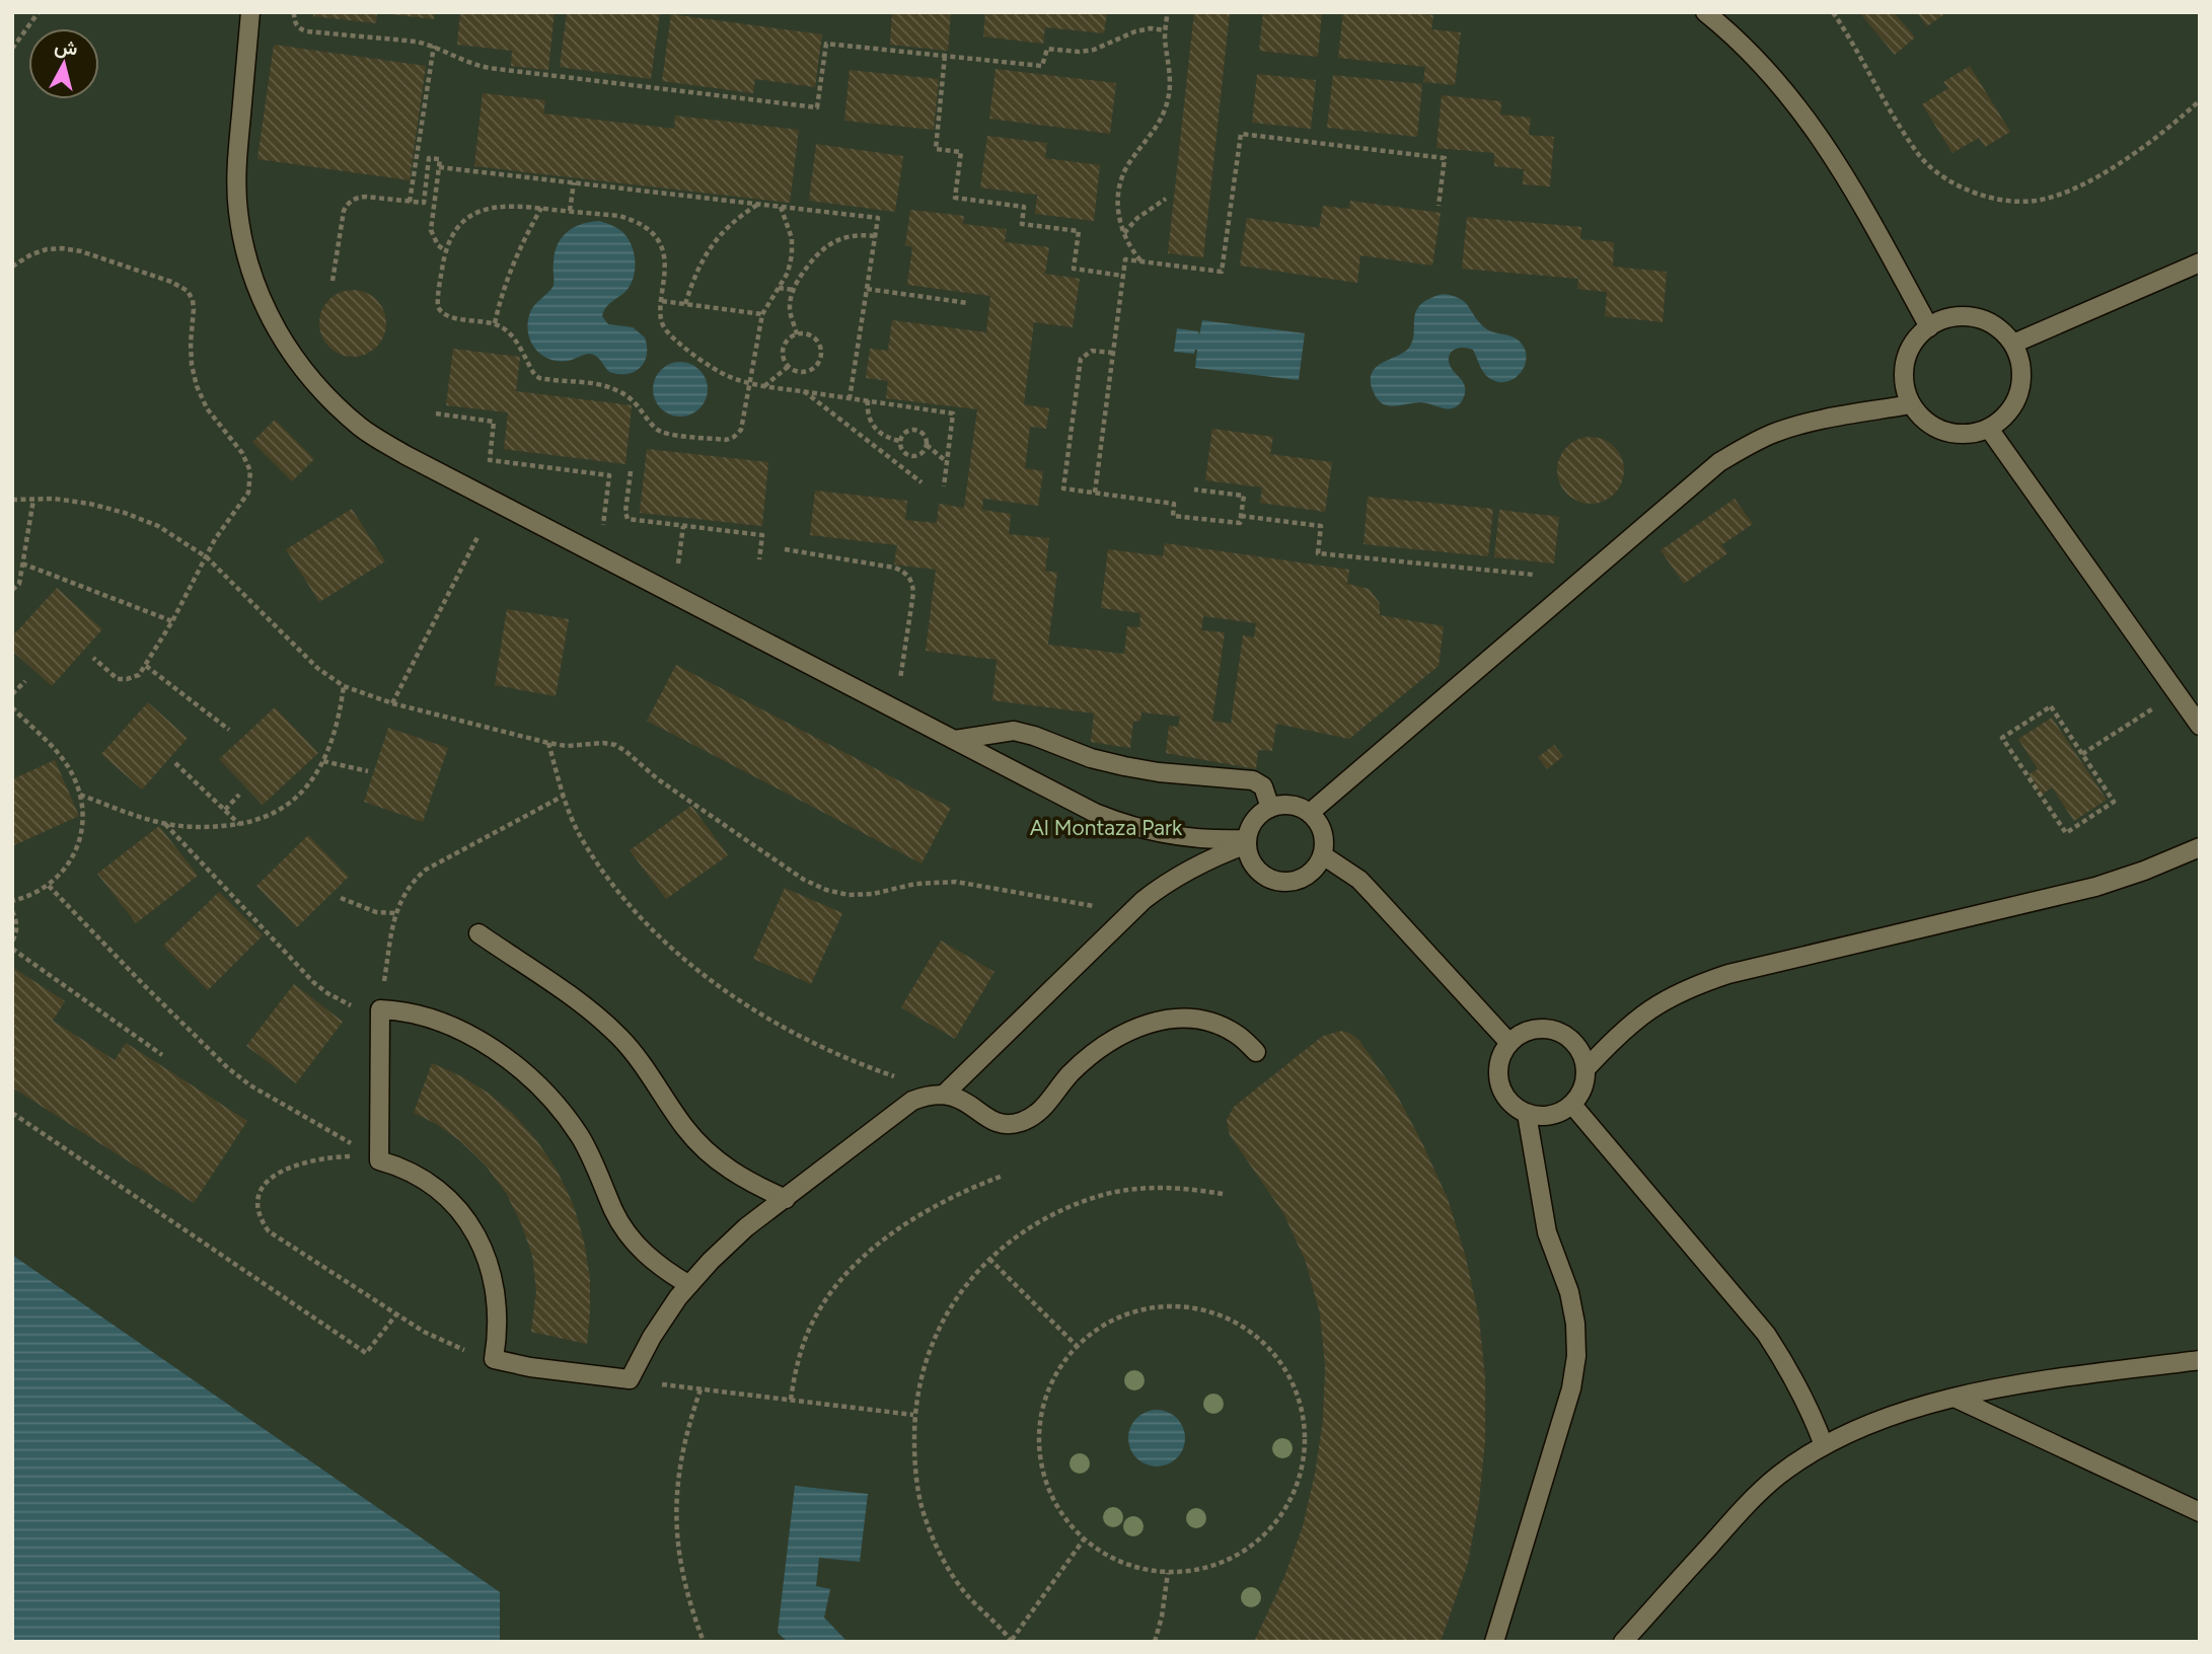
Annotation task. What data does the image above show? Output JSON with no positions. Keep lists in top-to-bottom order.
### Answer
{
  "parks": ["Al Montaza Park"],
  "north": "top"
}
